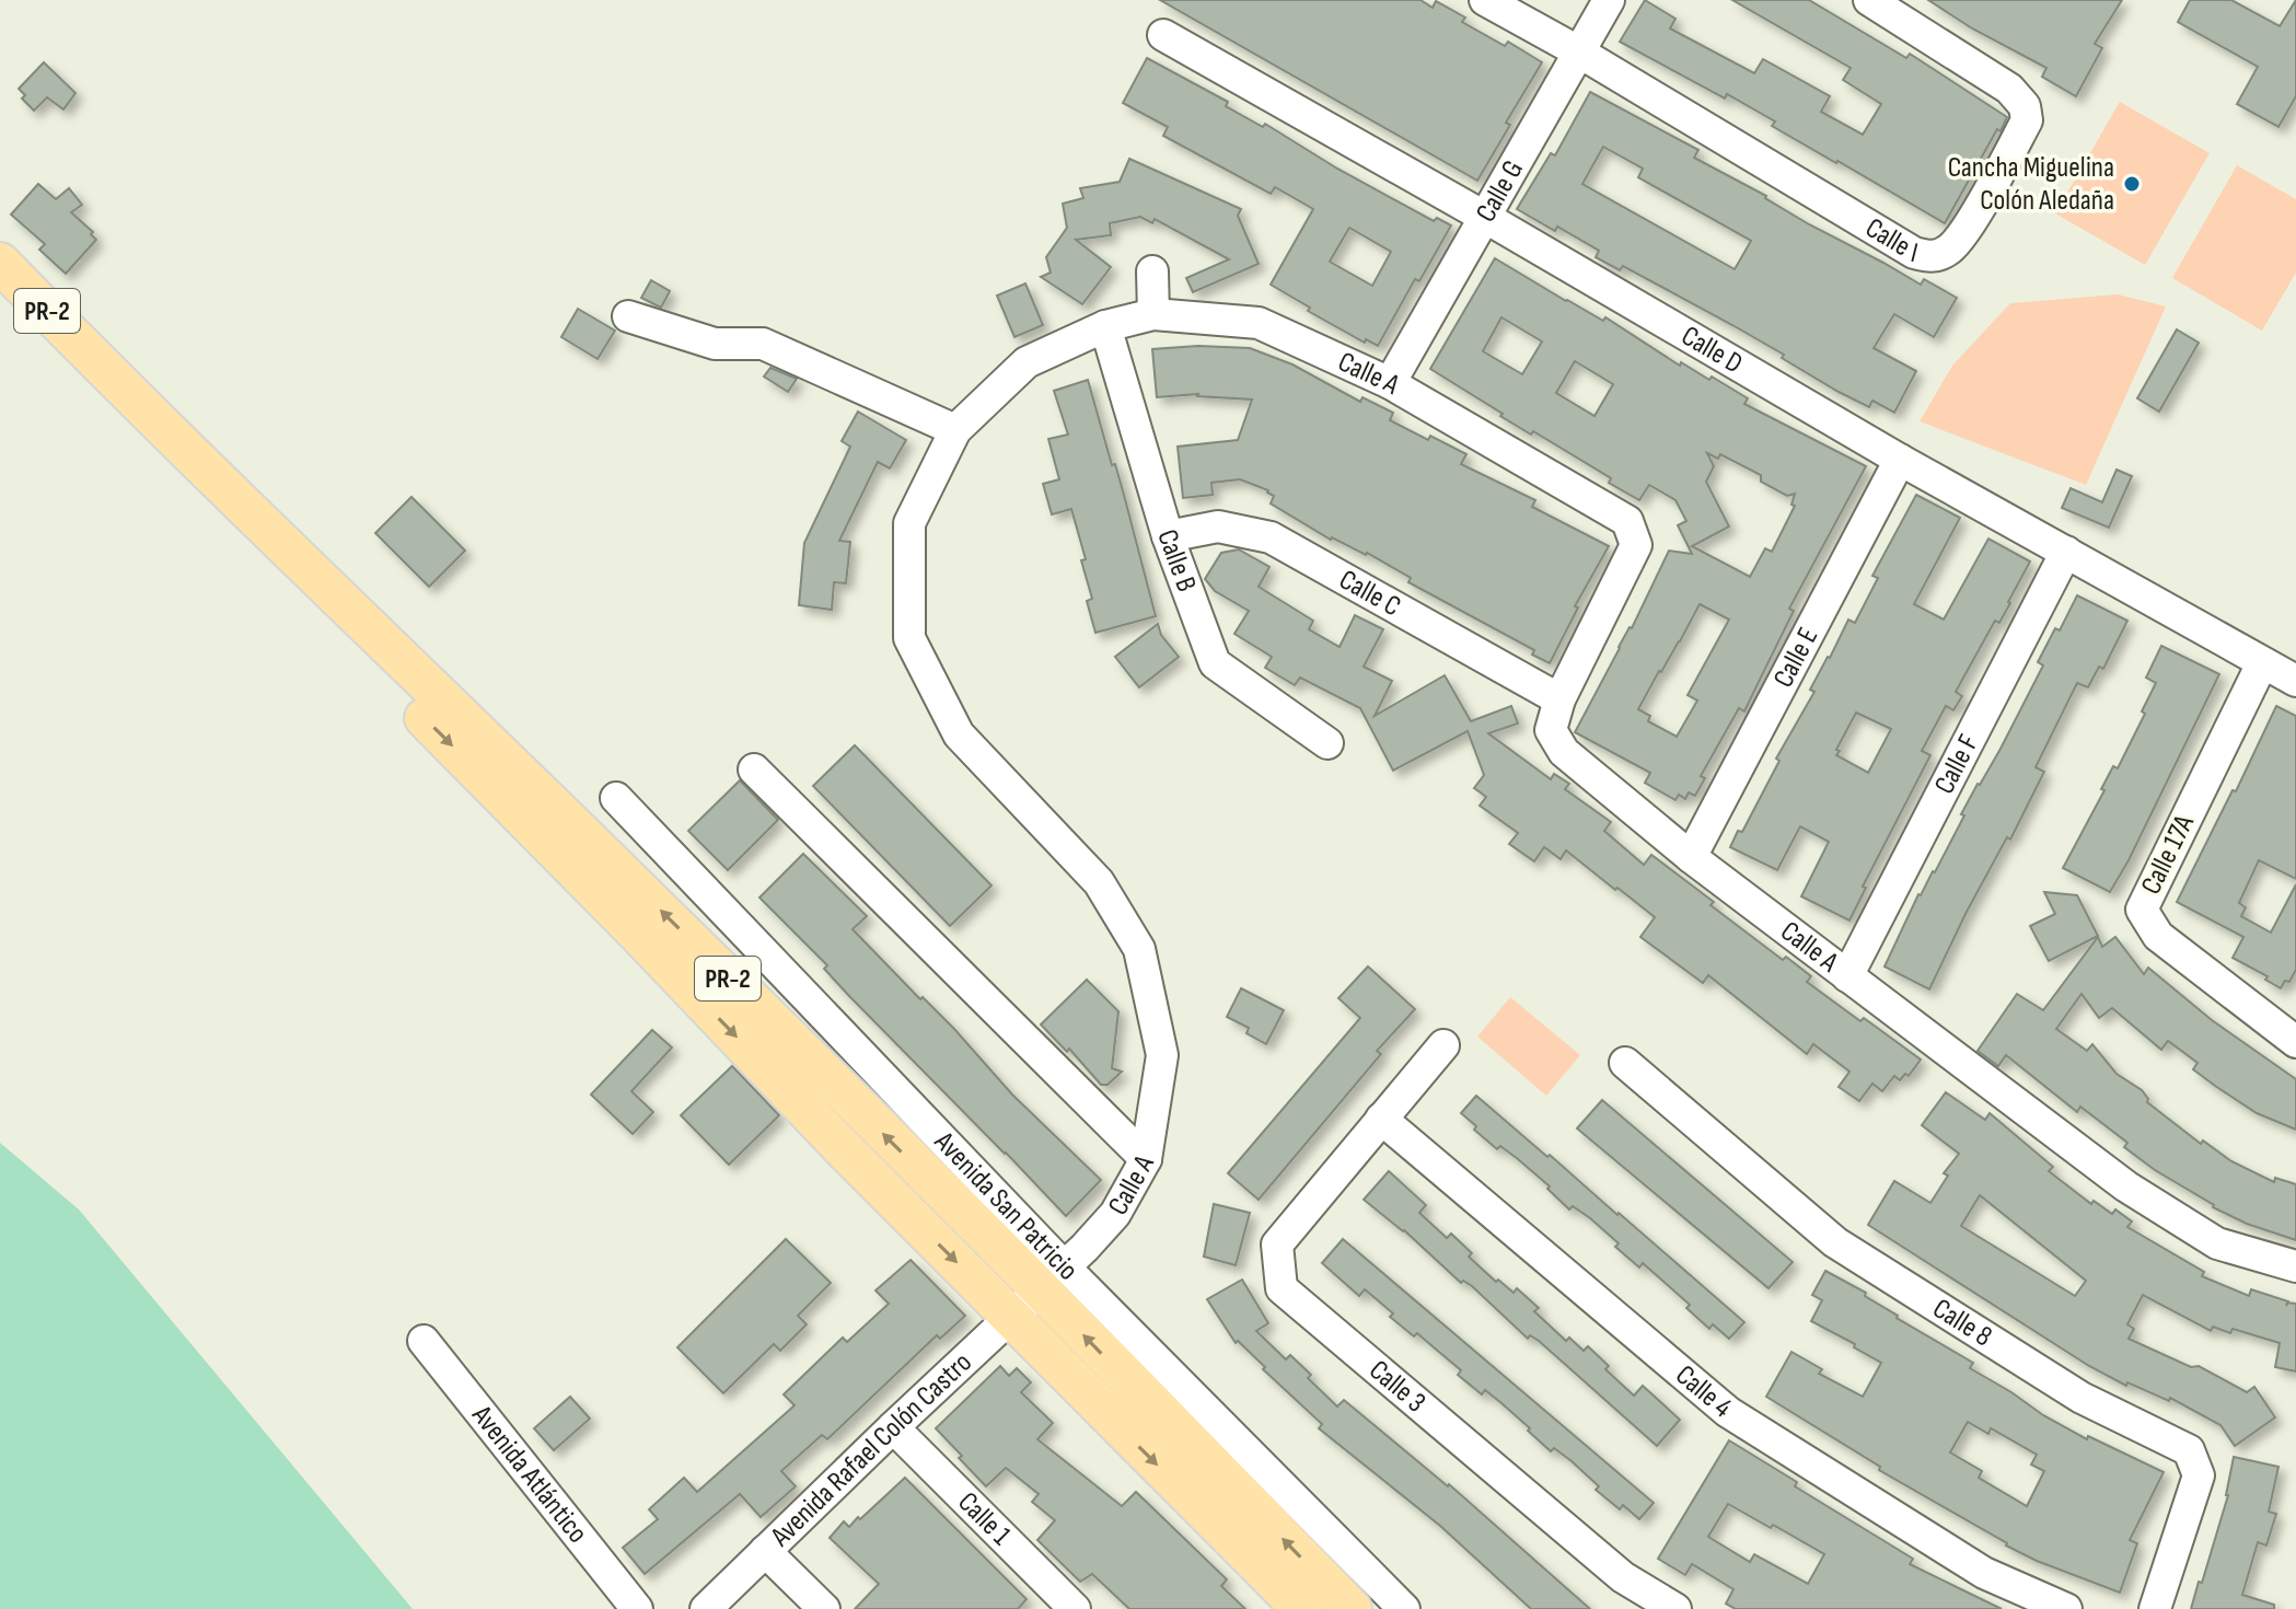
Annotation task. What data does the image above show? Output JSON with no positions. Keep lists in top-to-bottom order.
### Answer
{
  "streets": {
    "main road": ["PR-2"],
    "street": [
      "Calle G",
      "Calle I",
      "Calle D",
      "Calle A",
      "Calle B",
      "Calle C",
      "Calle E",
      "Calle F",
      "Calle 17A",
      "Avenida San Patricio",
      "Calle 8",
      "Calle 3",
      "Calle 4",
      "Avenida Rafael Colón Castro",
      "Avenida Atlántico",
      "Calle 1"
    ]
  },
  "crossings": [
    ["Calle G", "Calle I"],
    ["Calle G", "Calle D"],
    ["Calle G", "Calle A"],
    ["PR-2", "Calle A"],
    ["PR-2", "Avenida San Patricio"],
    ["PR-2", "Avenida Rafael Colón Castro"],
    ["Calle D", "Calle E"],
    ["Calle D", "Calle F"],
    ["Calle D", "Calle 17A"],
    ["Calle A", "Calle B"],
    ["Calle A", "Calle C"],
    ["Calle A", "Calle E"],
    ["Calle A", "Calle F"],
    ["Calle A", "Avenida San Patricio"],
    ["Calle A", "Avenida Rafael Colón Castro"],
    ["Calle B", "Calle C"],
    ["Avenida San Patricio", "Avenida Rafael Colón Castro"],
    ["Calle 3", "Calle 4"],
    ["Avenida Rafael Colón Castro", "Calle 1"]
  ],
  "places": ["Cancha Miguelina Colón Aledaña"]
}
